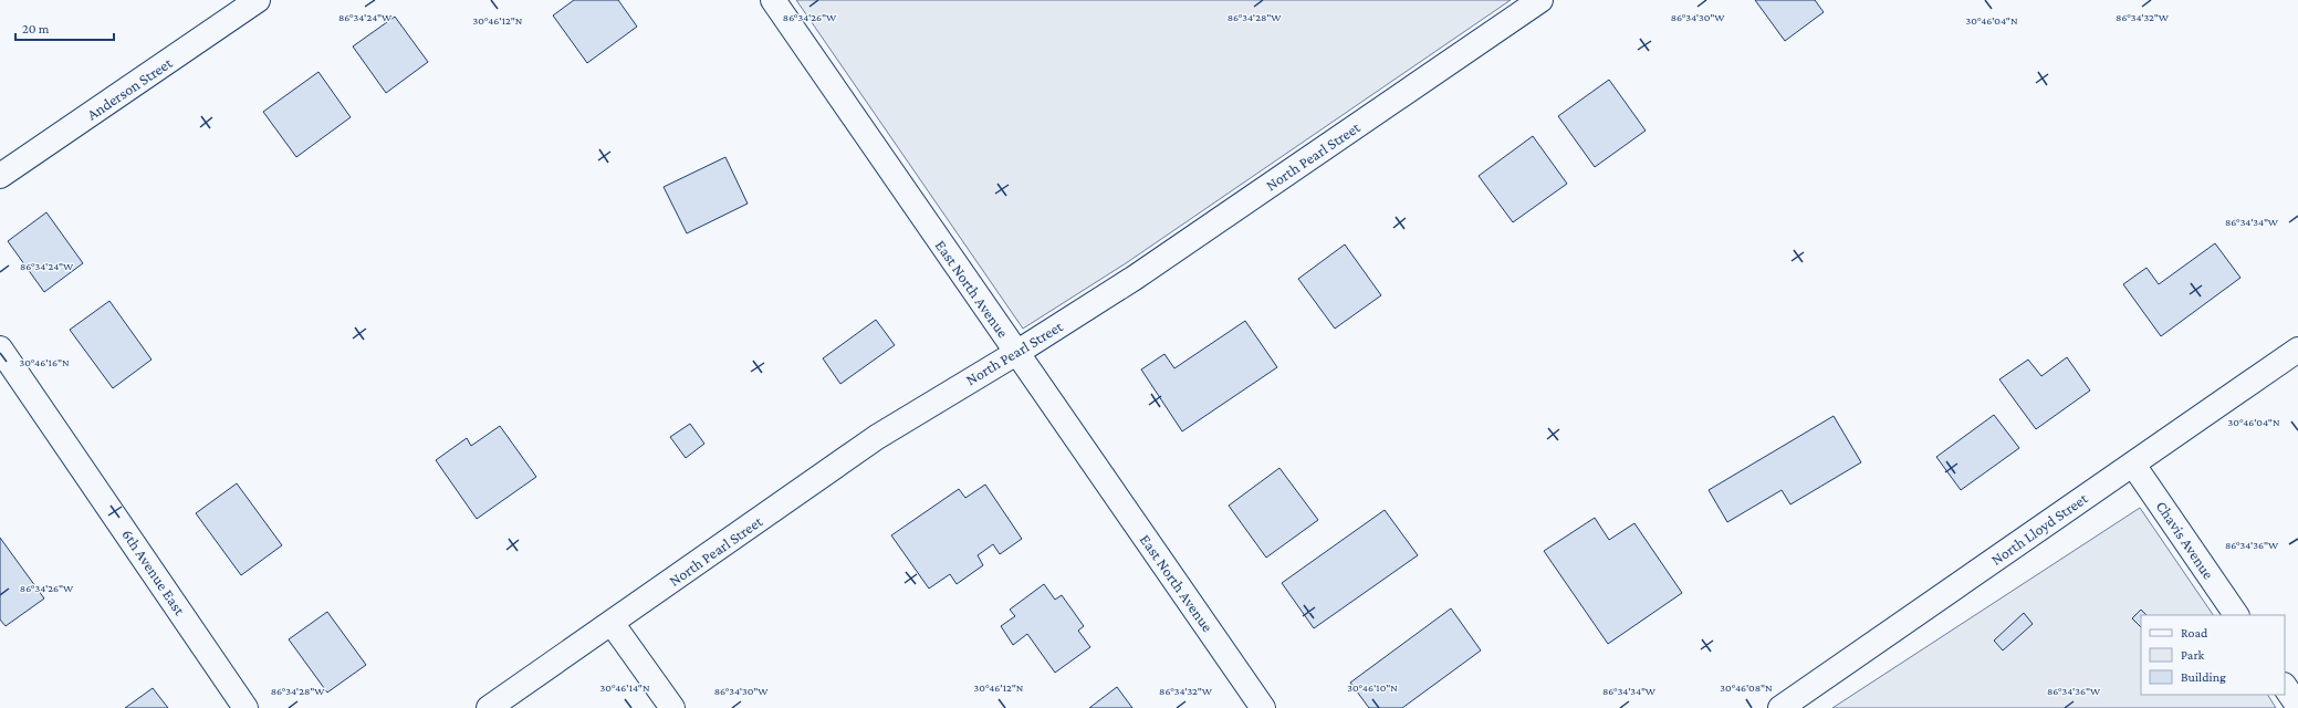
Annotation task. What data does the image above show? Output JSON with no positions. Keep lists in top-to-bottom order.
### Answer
{
  "streets": {
    "street": [
      "Anderson Street",
      "North Pearl Street",
      "East North Avenue",
      "North Lloyd Street",
      "Chavis Avenue",
      "6th Avenue East"
    ]
  },
  "crossings": [
    ["North Pearl Street", "East North Avenue"],
    ["North Lloyd Street", "Chavis Avenue"]
  ],
  "legend": ["Road", "Park", "Building"],
  "scale_bar": "20 m",
  "coordinates": [
    "86°34'32\"W",
    "86°34'24\"W",
    "86°34'26\"W",
    "86°34'28\"W",
    "86°34'30\"W",
    "30°46'12\"N",
    "30°46'04\"N",
    "86°34'34\"W",
    "30°46'16\"N",
    "86°34'36\"W",
    "30°46'14\"N",
    "30°46'10\"N",
    "30°46'08\"N"
  ]
}
